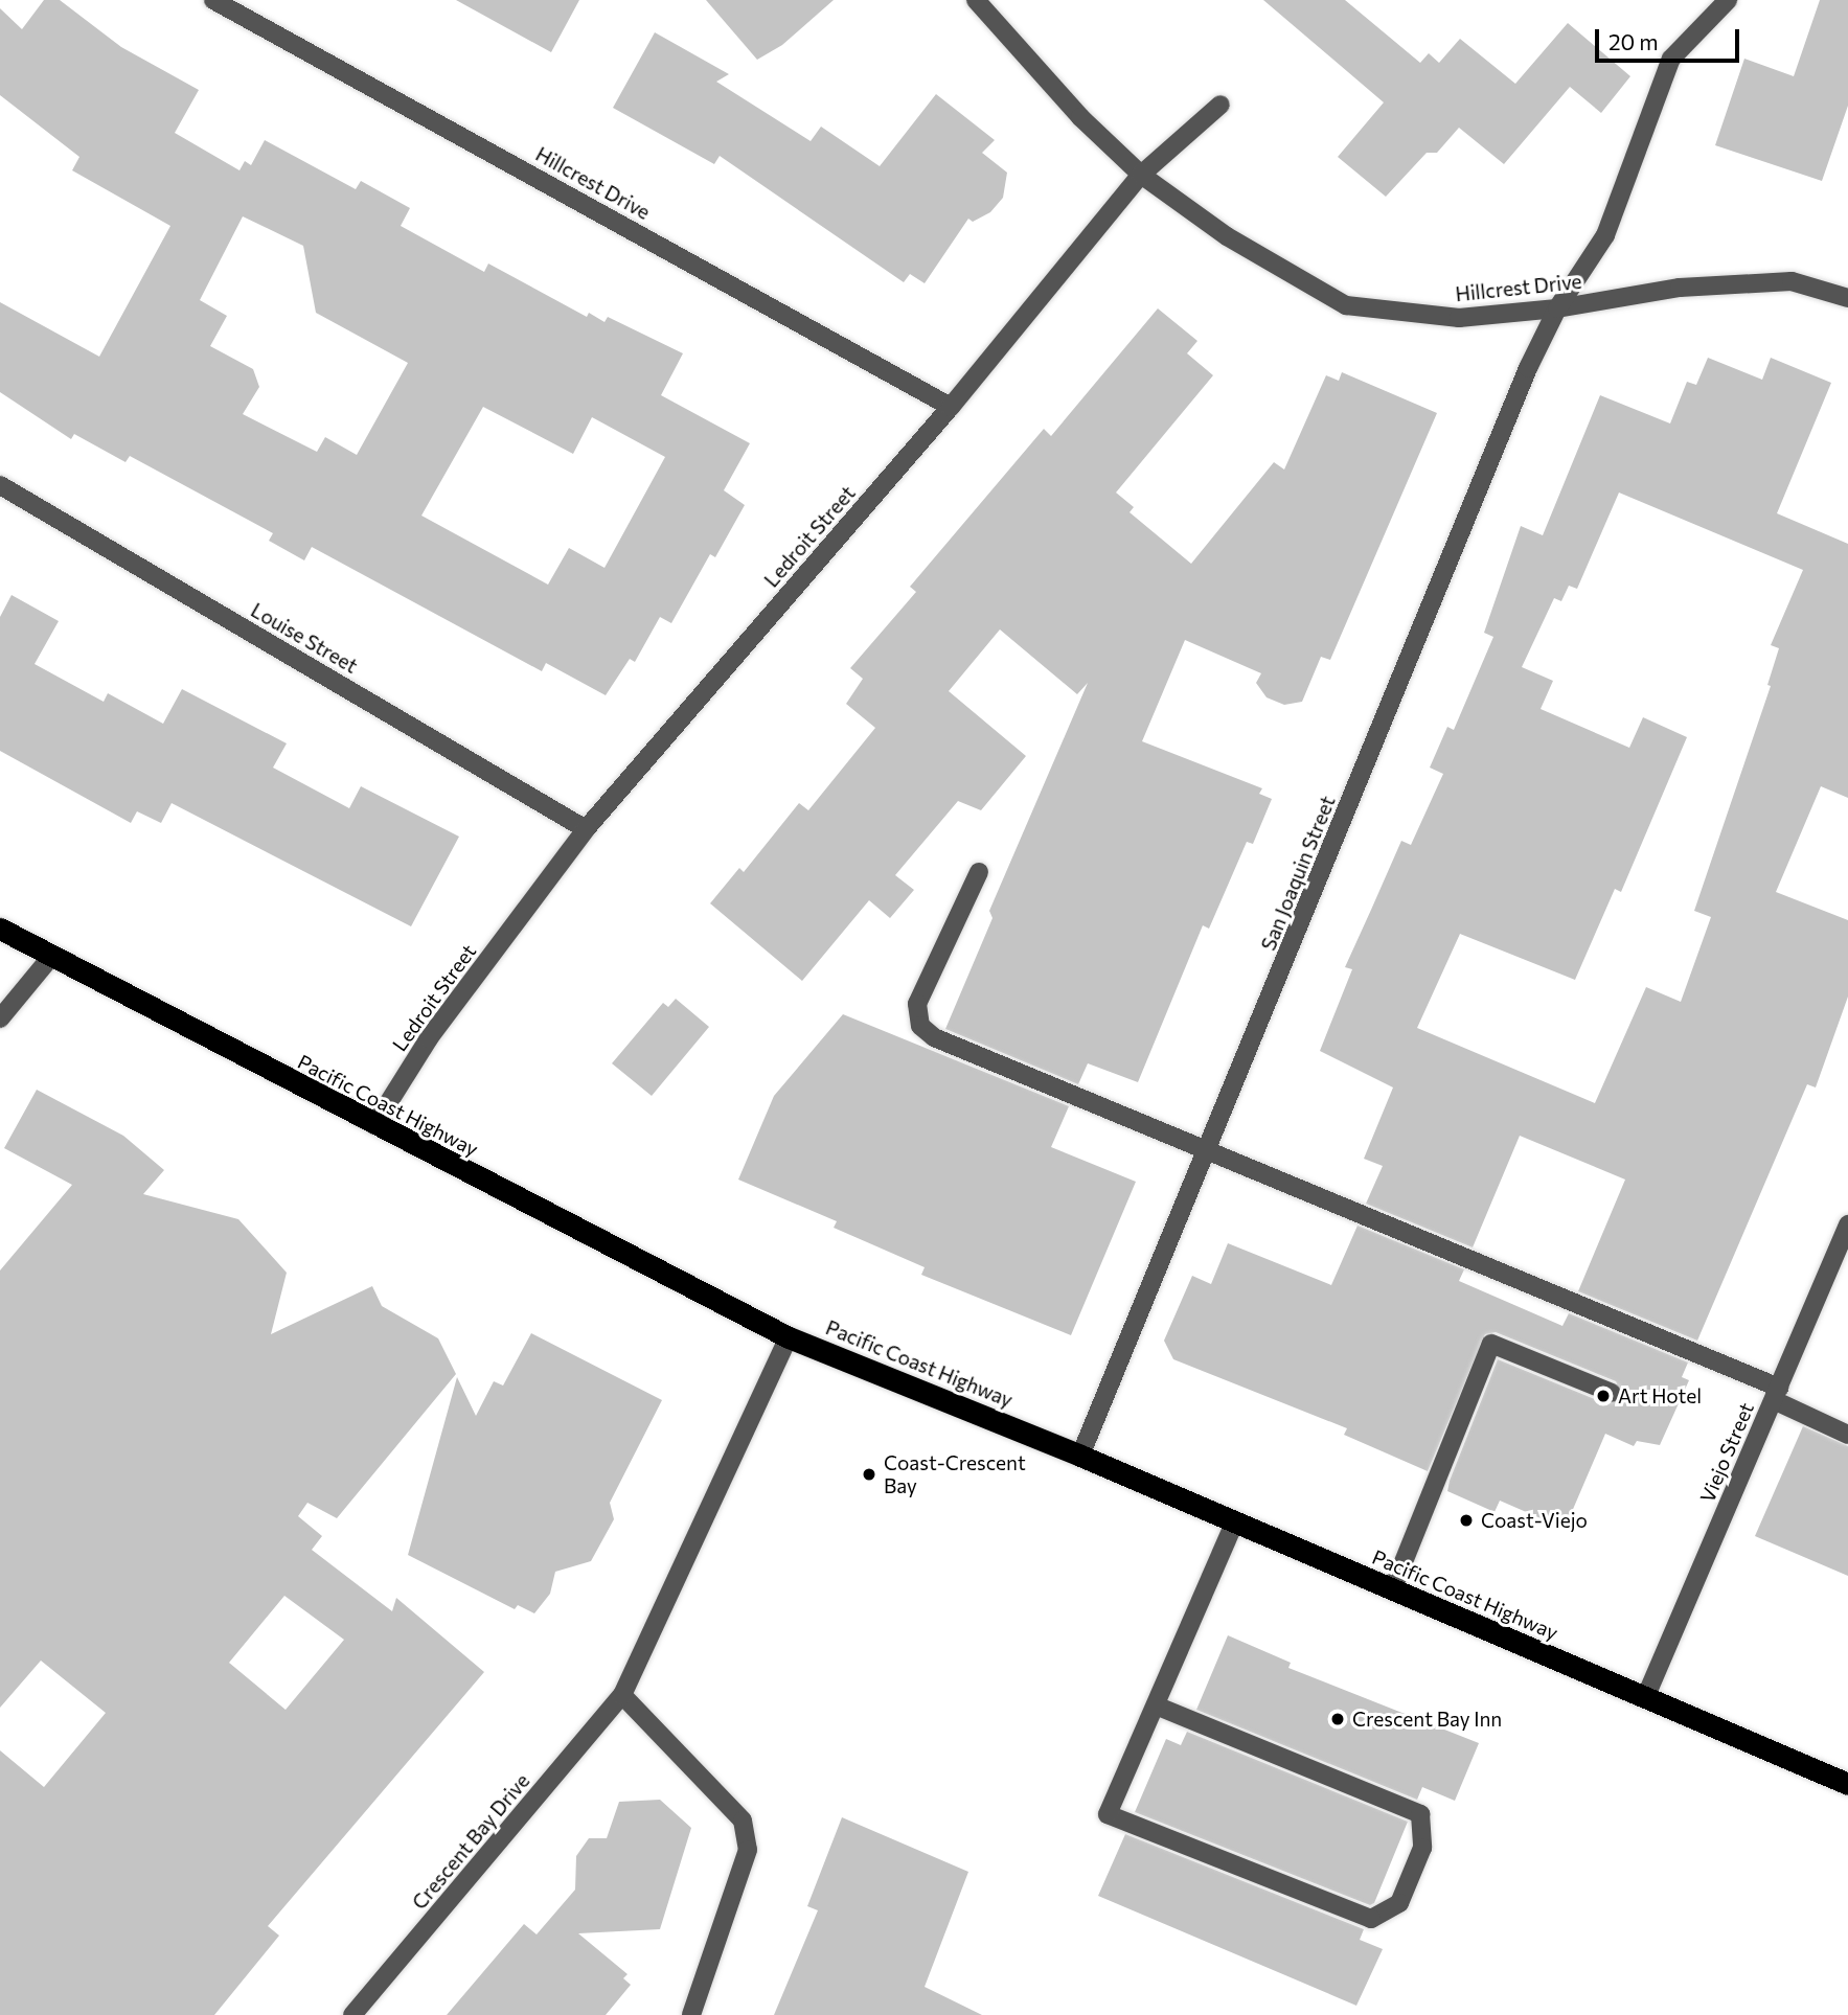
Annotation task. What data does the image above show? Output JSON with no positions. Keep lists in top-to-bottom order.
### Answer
{
  "streets": {
    "highway": ["Pacific Coast Highway"],
    "street": [
      "Hillcrest Drive",
      "Ledroit Street",
      "Louise Street",
      "San Joaquin Street",
      "Viejo Street",
      "Crescent Bay Drive"
    ]
  },
  "crossings": [
    ["Hillcrest Drive", "Ledroit Street"],
    ["Hillcrest Drive", "San Joaquin Street"],
    ["Ledroit Street", "Louise Street"],
    ["Ledroit Street", "Pacific Coast Highway"],
    ["San Joaquin Street", "Pacific Coast Highway"],
    ["Pacific Coast Highway", "Viejo Street"],
    ["Pacific Coast Highway", "Crescent Bay Drive"]
  ],
  "places": [
    "Art Hotel",
    "Coast-Crescent Bay",
    "Coast-Viejo",
    "Crescent Bay Inn"
  ],
  "scale_bar": "20 m"
}
